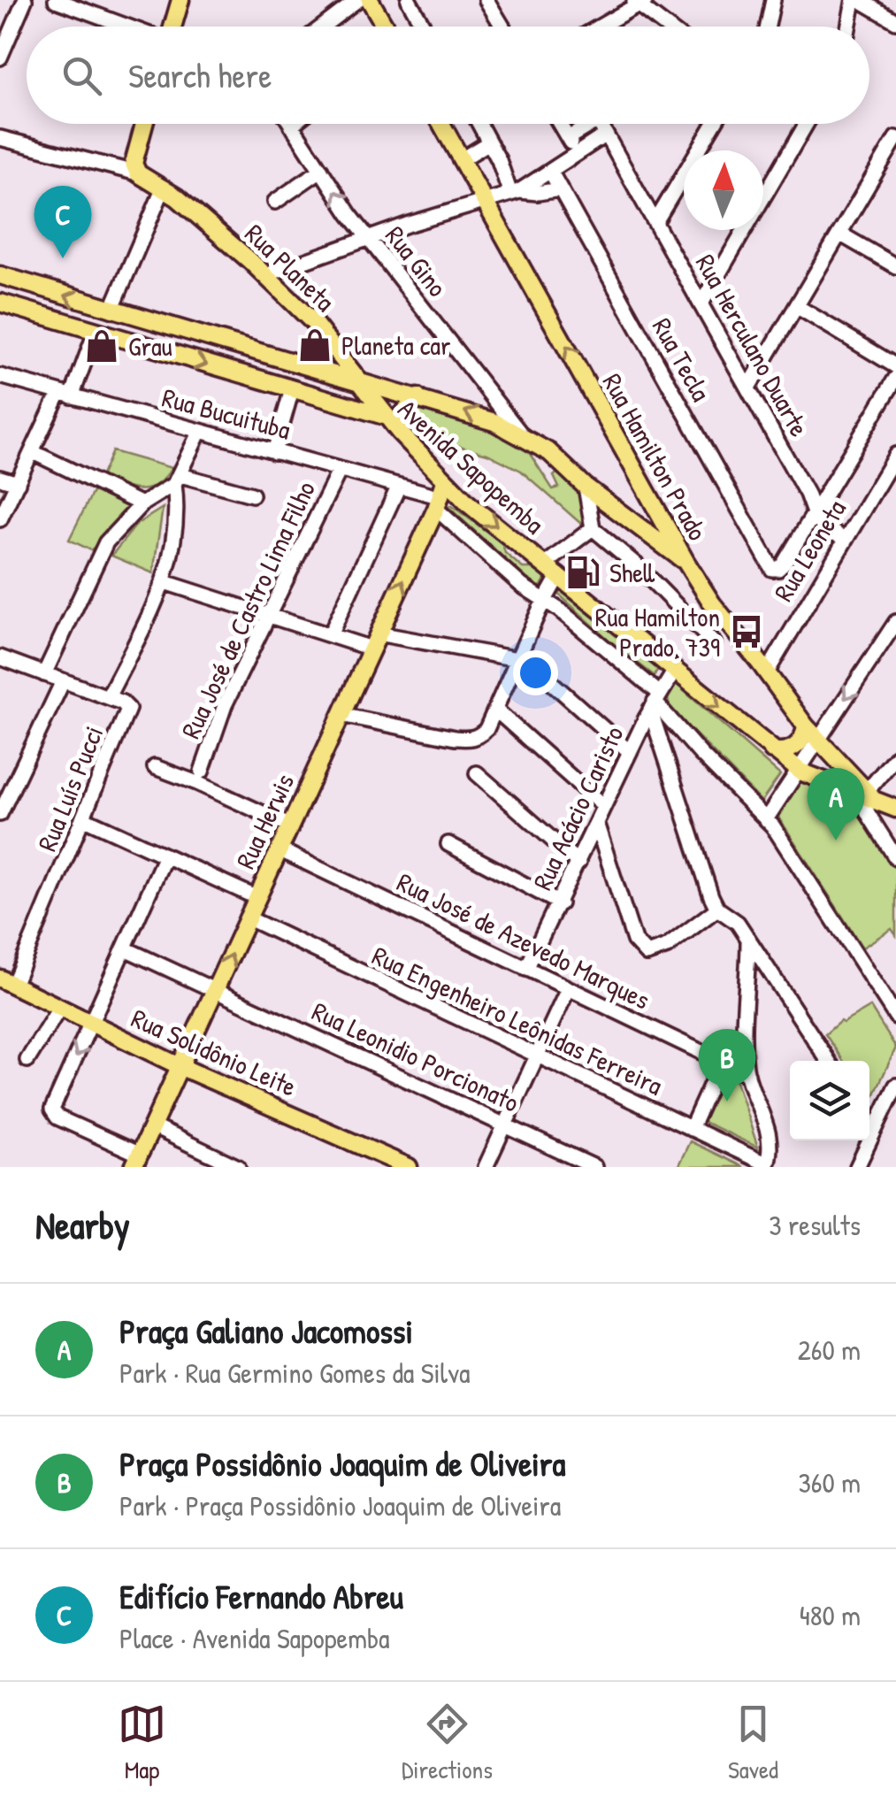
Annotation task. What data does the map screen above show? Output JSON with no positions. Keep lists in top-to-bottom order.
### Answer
{
  "streets": {
    "main road": [
      "Rua Planeta",
      "Rua Hamilton Prado",
      "Avenida Sapopemba",
      "Rua Herwis",
      "Rua Solidônio Leite"
    ],
    "street": [
      "Rua Gino",
      "Rua Herculano Duarte",
      "Rua Tecla",
      "Rua Bucuituba",
      "Rua Leoneta",
      "Rua José de Castro Lima Filho",
      "Rua Luís Pucci",
      "Rua Acácio Caristo",
      "Rua José de Azevedo Marques",
      "Rua Engenheiro Leônidas Ferreira",
      "Rua Leonidio Porcionato"
    ]
  },
  "crossings": [
    ["Rua Herculano Duarte", "Rua Tecla"],
    ["Rua Herculano Duarte", "Rua Leoneta"],
    ["Rua Bucuituba", "Avenida Sapopemba"],
    ["Rua Bucuituba", "Rua José de Castro Lima Filho"],
    ["Rua Bucuituba", "Rua Herwis"],
    ["Rua Hamilton Prado", "Avenida Sapopemba"],
    ["Rua Hamilton Prado", "Rua Leoneta"],
    ["Avenida Sapopemba", "Rua Acácio Caristo"],
    ["Avenida Sapopemba", "Rua Herwis"],
    ["Rua Luís Pucci", "Rua Solidônio Leite"],
    ["Rua Acácio Caristo", "Rua José de Azevedo Marques"],
    ["Rua Herwis", "Rua José de Azevedo Marques"],
    ["Rua Herwis", "Rua Engenheiro Leônidas Ferreira"],
    ["Rua Herwis", "Rua Solidônio Leite"],
    ["Rua Herwis", "Rua Leonidio Porcionato"]
  ],
  "places": {
    "shop": ["Planeta car", "Grau"],
    "fuel station": ["Shell"],
    "bus stop": ["Rua Hamilton Prado, 739"]
  },
  "north": "top",
  "page": {
    "search": "Search here",
    "pins": ["C", "A", "B"],
    "heading": ["Nearby", "3 results"],
    "list": [
      {
        "mark": "A",
        "name": "Praça Galiano Jacomossi",
        "note": "Park · Rua Germino Gomes da Silva",
        "value": "260 m"
      },
      {
        "mark": "B",
        "name": "Praça Possidônio Joaquim de Oliveira",
        "note": "Park · Praça Possidônio Joaquim de Oliveira",
        "value": "360 m"
      },
      {
        "mark": "C",
        "name": "Edifício Fernando Abreu",
        "note": "Place · Avenida Sapopemba",
        "value": "480 m"
      }
    ],
    "nav": ["Map", "Directions", "Saved"]
  }
}
